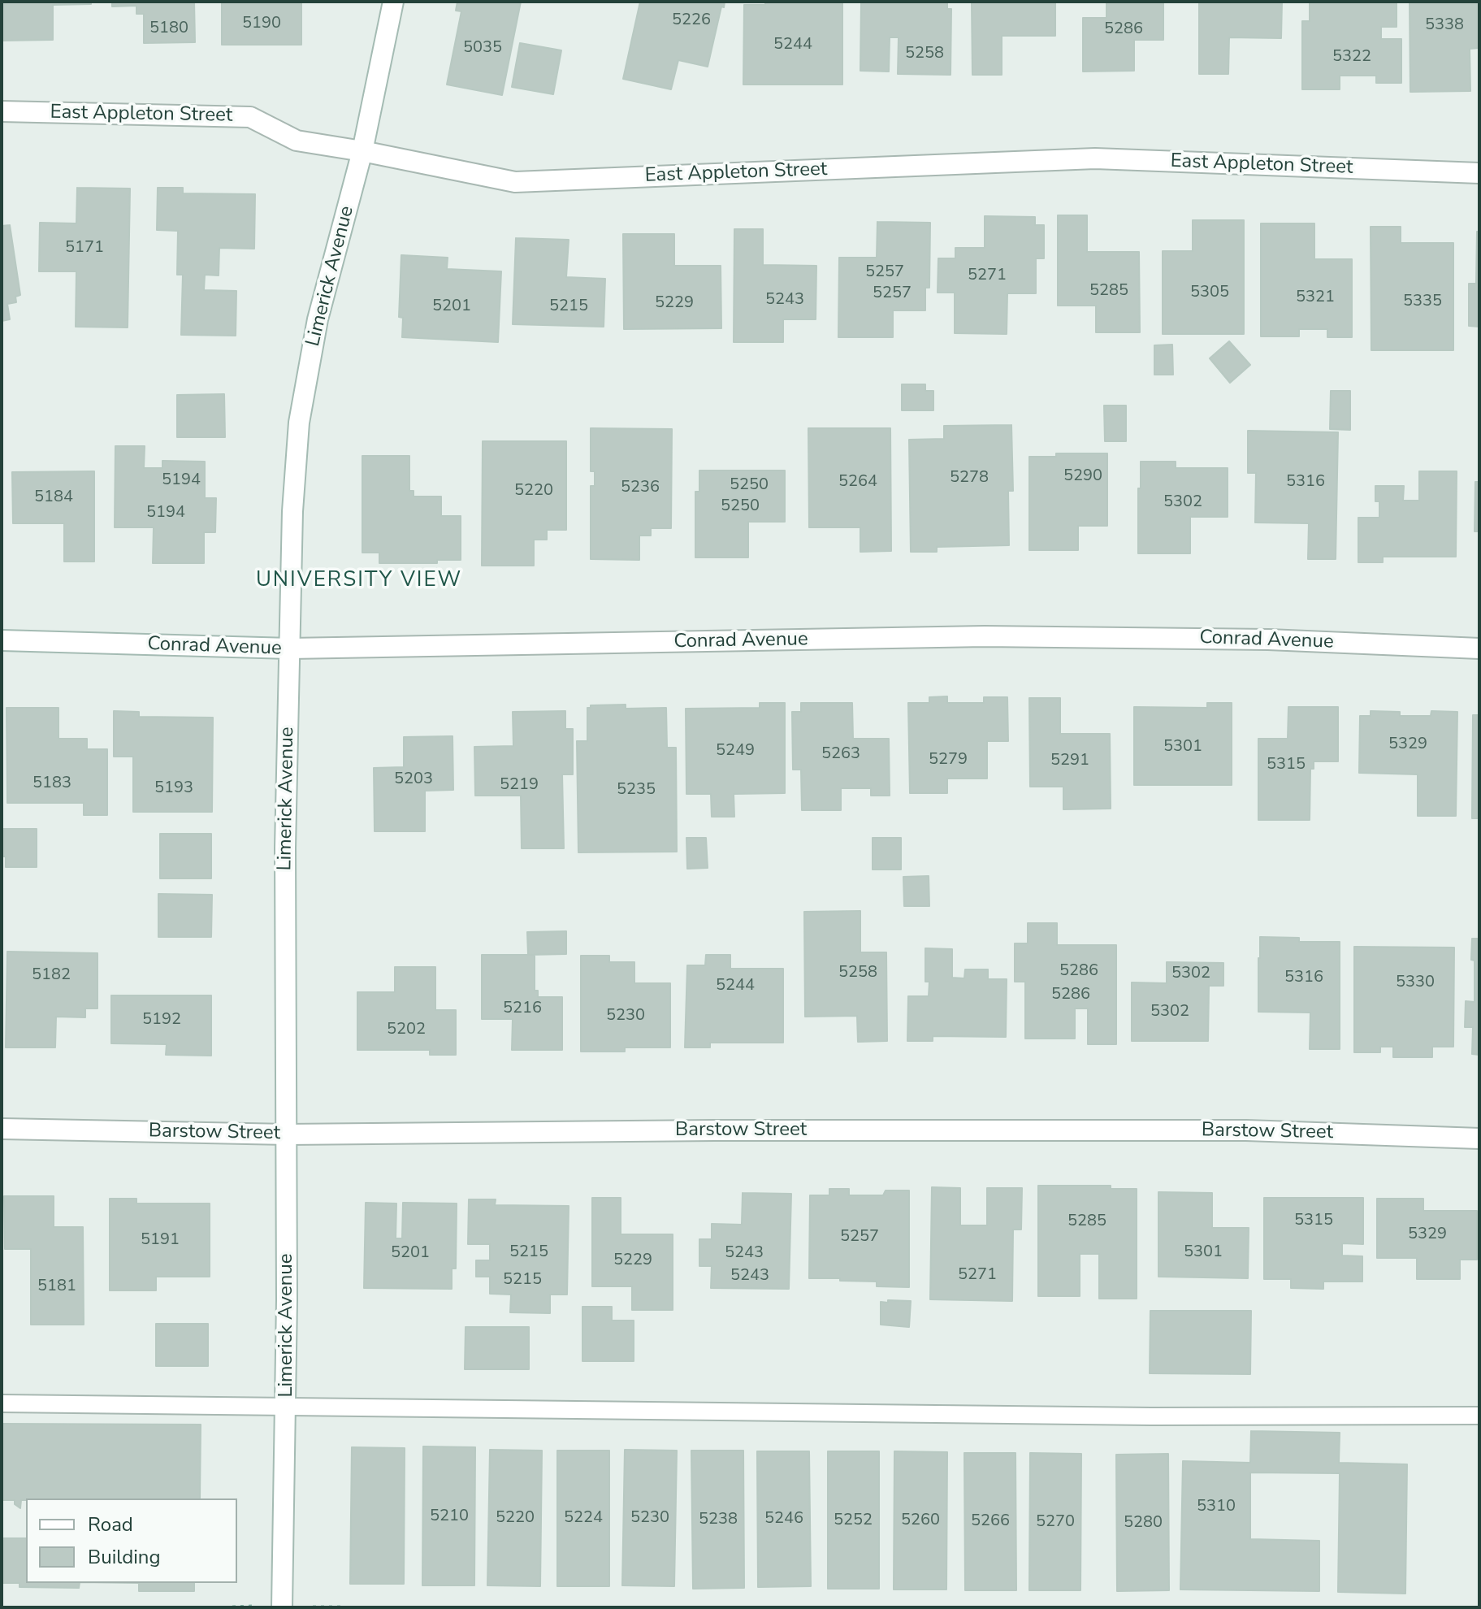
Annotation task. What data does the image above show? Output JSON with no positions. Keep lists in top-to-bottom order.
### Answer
{
  "streets": {
    "street": [
      "East Appleton Street",
      "Limerick Avenue",
      "Conrad Avenue",
      "Barstow Street"
    ]
  },
  "crossings": [
    ["East Appleton Street", "Limerick Avenue"],
    ["Limerick Avenue", "Conrad Avenue"],
    ["Limerick Avenue", "Barstow Street"]
  ],
  "districts": ["UNIVERSITY VIEW"],
  "house_numbers": [
    "5226",
    "5190",
    "5338",
    "5180",
    "5286",
    "5244",
    "5035",
    "5258",
    "5322",
    "5171",
    "5257",
    "5271",
    "5285",
    "5305",
    "5257",
    "5321",
    "5243",
    "5335",
    "5229",
    "5201",
    "5215",
    "5290",
    "5278",
    "5194",
    "5264",
    "5316",
    "5250",
    "5236",
    "5220",
    "5184",
    "5302",
    "5250",
    "5194",
    "5329",
    "5301",
    "5249",
    "5263",
    "5279",
    "5291",
    "5315",
    "5203",
    "5183",
    "5219",
    "5193",
    "5235",
    "5286",
    "5258",
    "5302",
    "5182",
    "5316",
    "5330",
    "5244",
    "5286",
    "5216",
    "5302",
    "5230",
    "5192",
    "5202",
    "5315",
    "5285",
    "5329",
    "5257",
    "5191",
    "5215",
    "5301",
    "5201",
    "5243",
    "5229",
    "5271",
    "5243",
    "5215",
    "5181",
    "5310",
    "5210",
    "5220",
    "5224",
    "5230",
    "5246",
    "5238",
    "5252",
    "5260",
    "5266",
    "5270",
    "5280"
  ],
  "legend": ["Road", "Building"]
}
